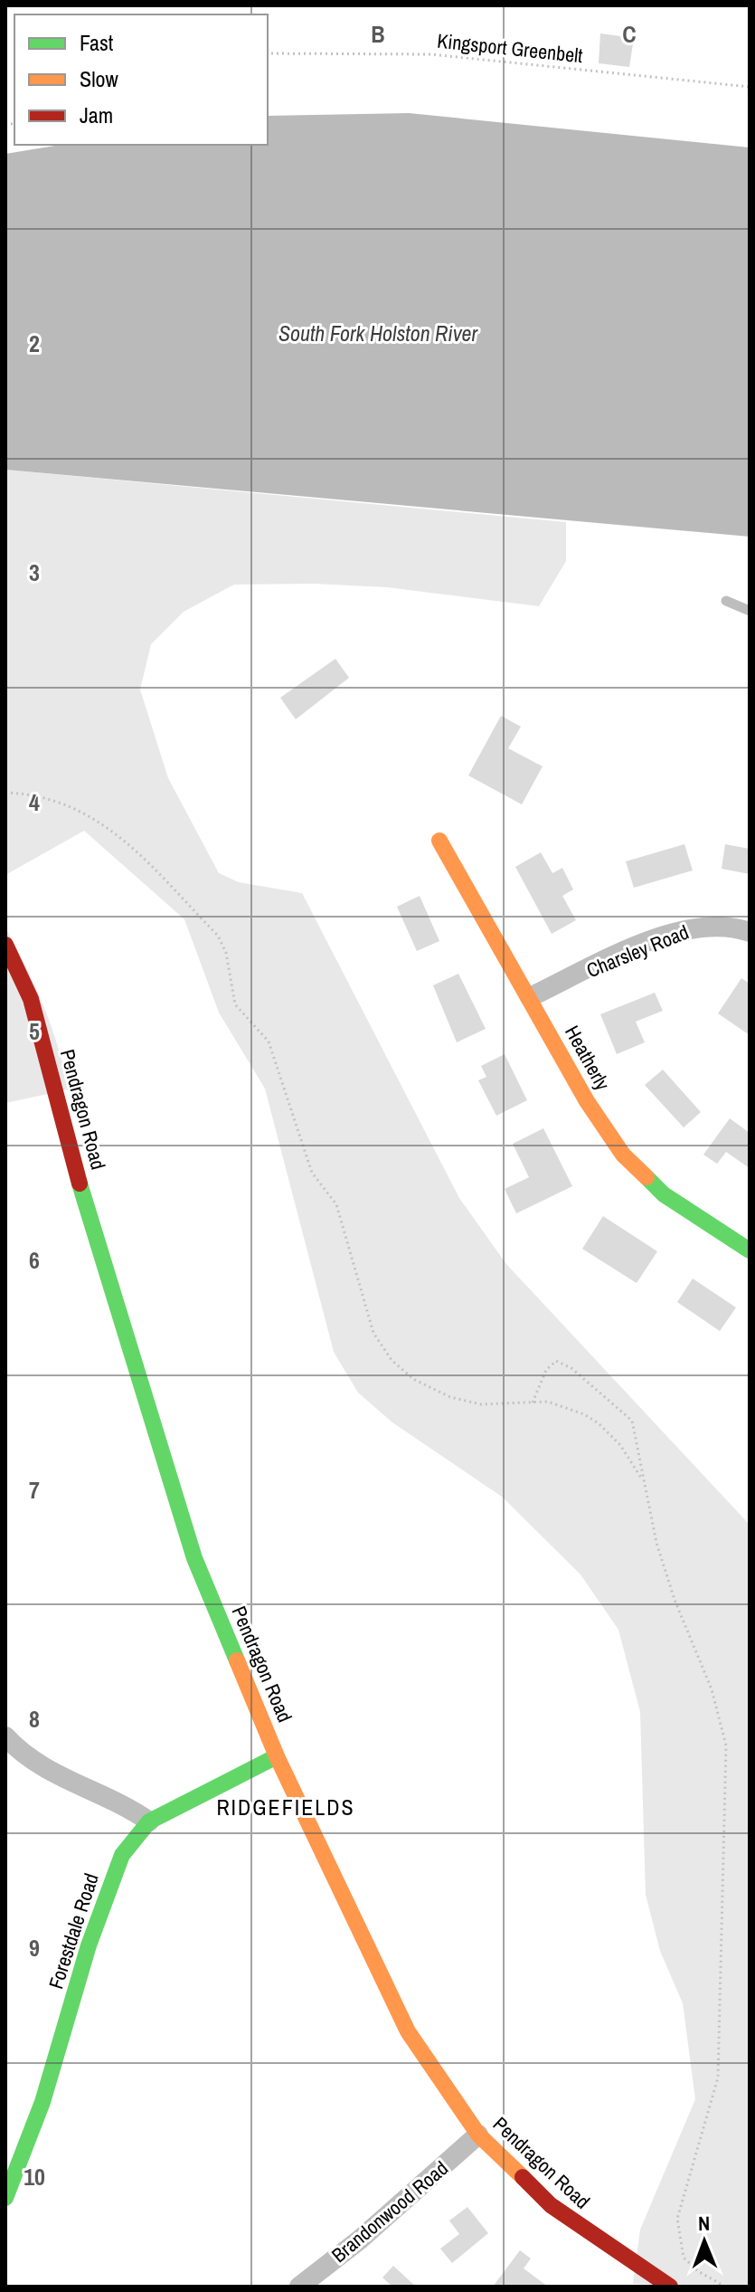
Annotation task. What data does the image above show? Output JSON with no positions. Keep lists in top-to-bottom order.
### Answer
{
  "streets": {
    "street": [
      "Charsley Road",
      "Heatherly",
      "Pendragon Road",
      "Forestdale Road",
      "Brandonwood Road"
    ],
    "path": ["Kingsport Greenbelt"]
  },
  "crossings": [
    ["Charsley Road", "Heatherly"],
    ["Pendragon Road", "Forestdale Road"],
    ["Pendragon Road", "Brandonwood Road"]
  ],
  "districts": ["RIDGEFIELDS"],
  "water": ["South Fork Holston River"],
  "legend": ["Fast", "Slow", "Jam"],
  "north": "top",
  "grid": {
    "columns": ["B", "C"],
    "rows": [
      "2",
      "3",
      "4",
      "5",
      "6",
      "7",
      "8",
      "9",
      "10"
    ]
  }
}
